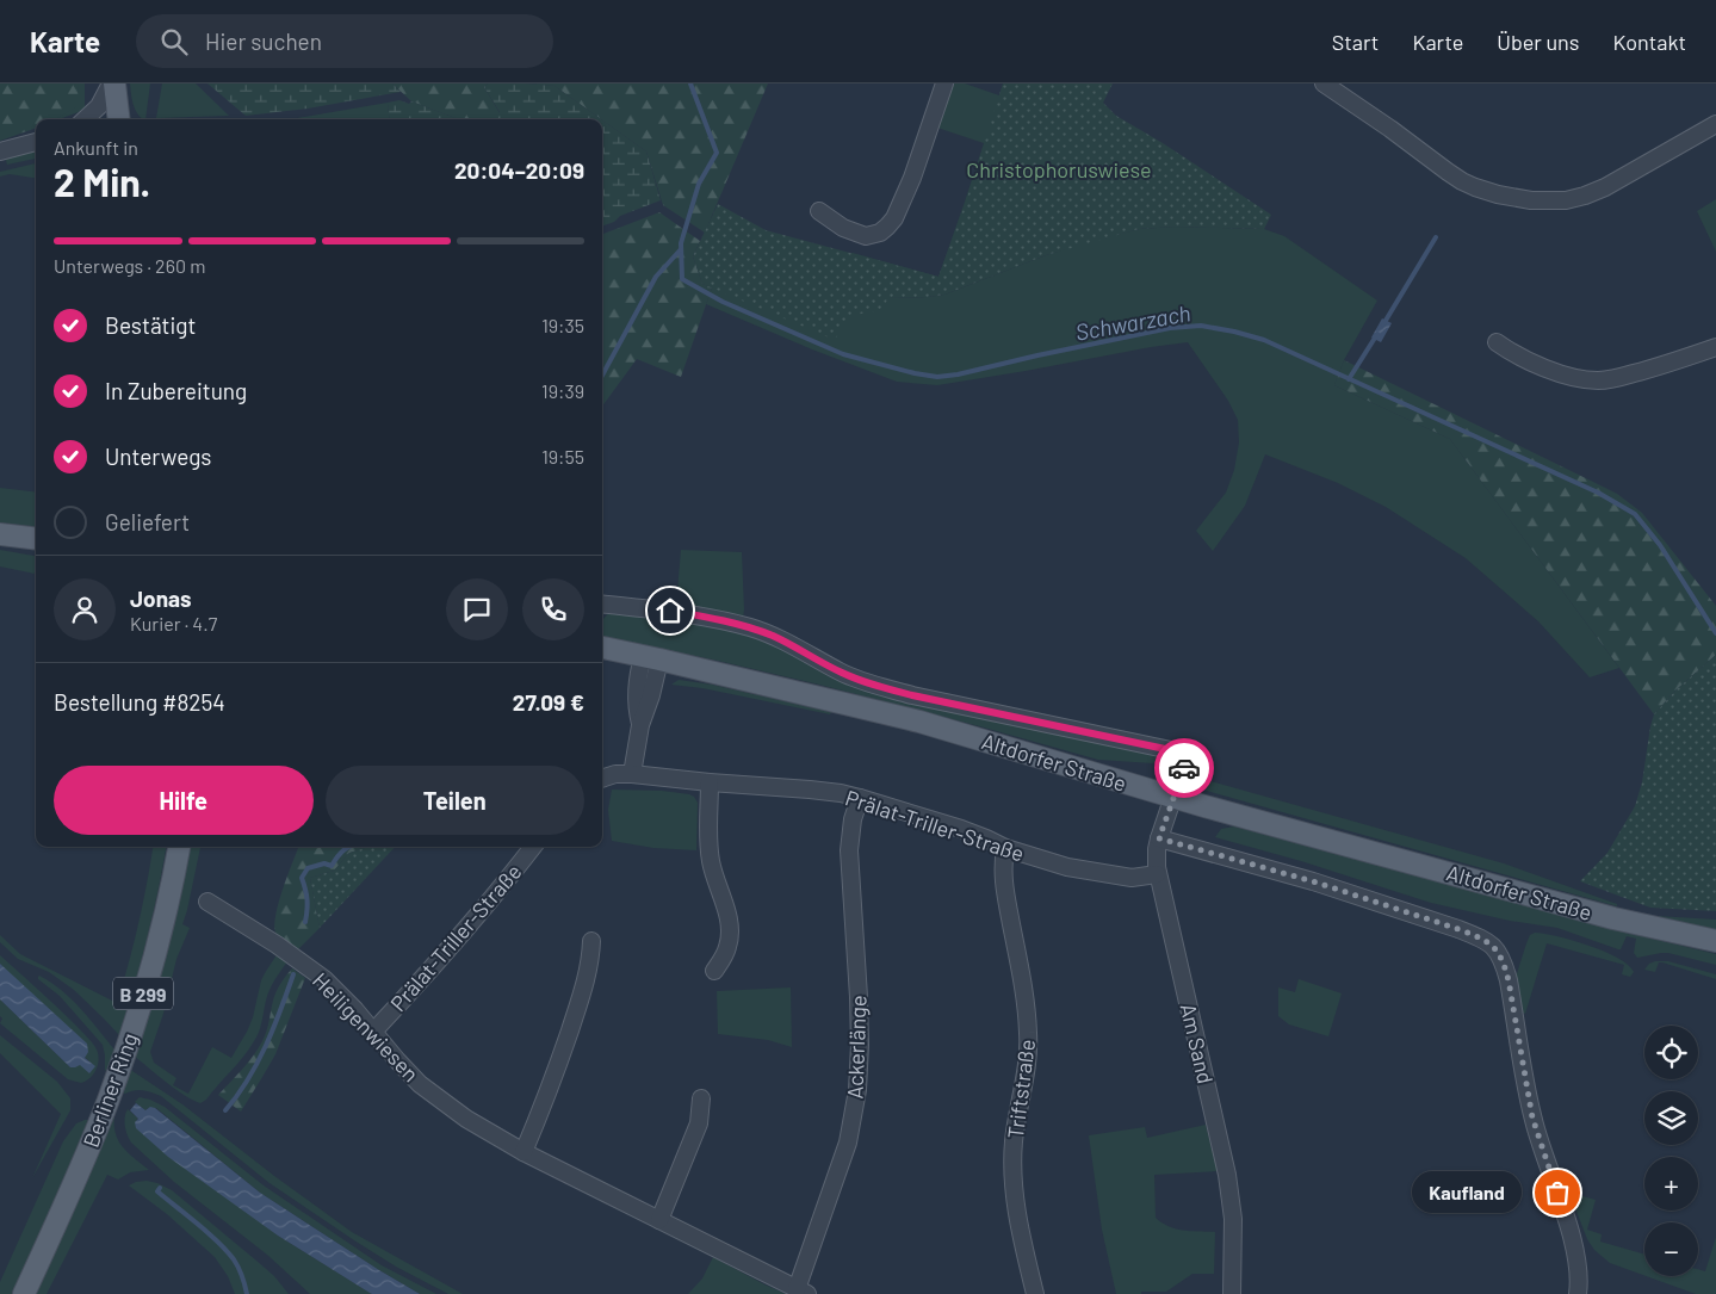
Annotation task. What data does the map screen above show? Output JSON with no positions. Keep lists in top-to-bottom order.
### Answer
{
  "streets": {
    "main road": ["Altdorfer Straße", "B 299", "Berliner Ring"],
    "street": [
      "Prälat-Triller-Straße",
      "Heiligenwiesen",
      "Am Sand",
      "Ackerlänge",
      "Triftstraße"
    ]
  },
  "crossings": [
    ["Altdorfer Straße", "Am Sand"],
    ["Prälat-Triller-Straße", "Heiligenwiesen"],
    ["Prälat-Triller-Straße", "Am Sand"],
    ["Prälat-Triller-Straße", "Ackerlänge"],
    ["Prälat-Triller-Straße", "Triftstraße"],
    ["Heiligenwiesen", "Ackerlänge"]
  ],
  "water": ["Schwarzach"],
  "parks": ["Christophoruswiese"],
  "places": ["Kaufland"],
  "page": {
    "header": "Karte",
    "search": "Hier suchen",
    "nav": [
      "Start",
      "Karte",
      "Über uns",
      "Kontakt"
    ],
    "heading": ["2 Min.", "Ankunft in", "20:04–20:09"],
    "panel": [
      "Jonas",
      "Kurier · 4.7",
      "Bestellung #8254",
      "27.09 €"
    ],
    "bar": "Unterwegs · 260 m",
    "list": [
      ["Bestätigt", "19:35"],
      ["In Zubereitung", "19:39"],
      ["Unterwegs", "19:55"],
      "Geliefert"
    ],
    "buttons": ["Hilfe", "Teilen"],
    "map_buttons": ["+", "−"],
    "bubble": "Kaufland"
  }
}
